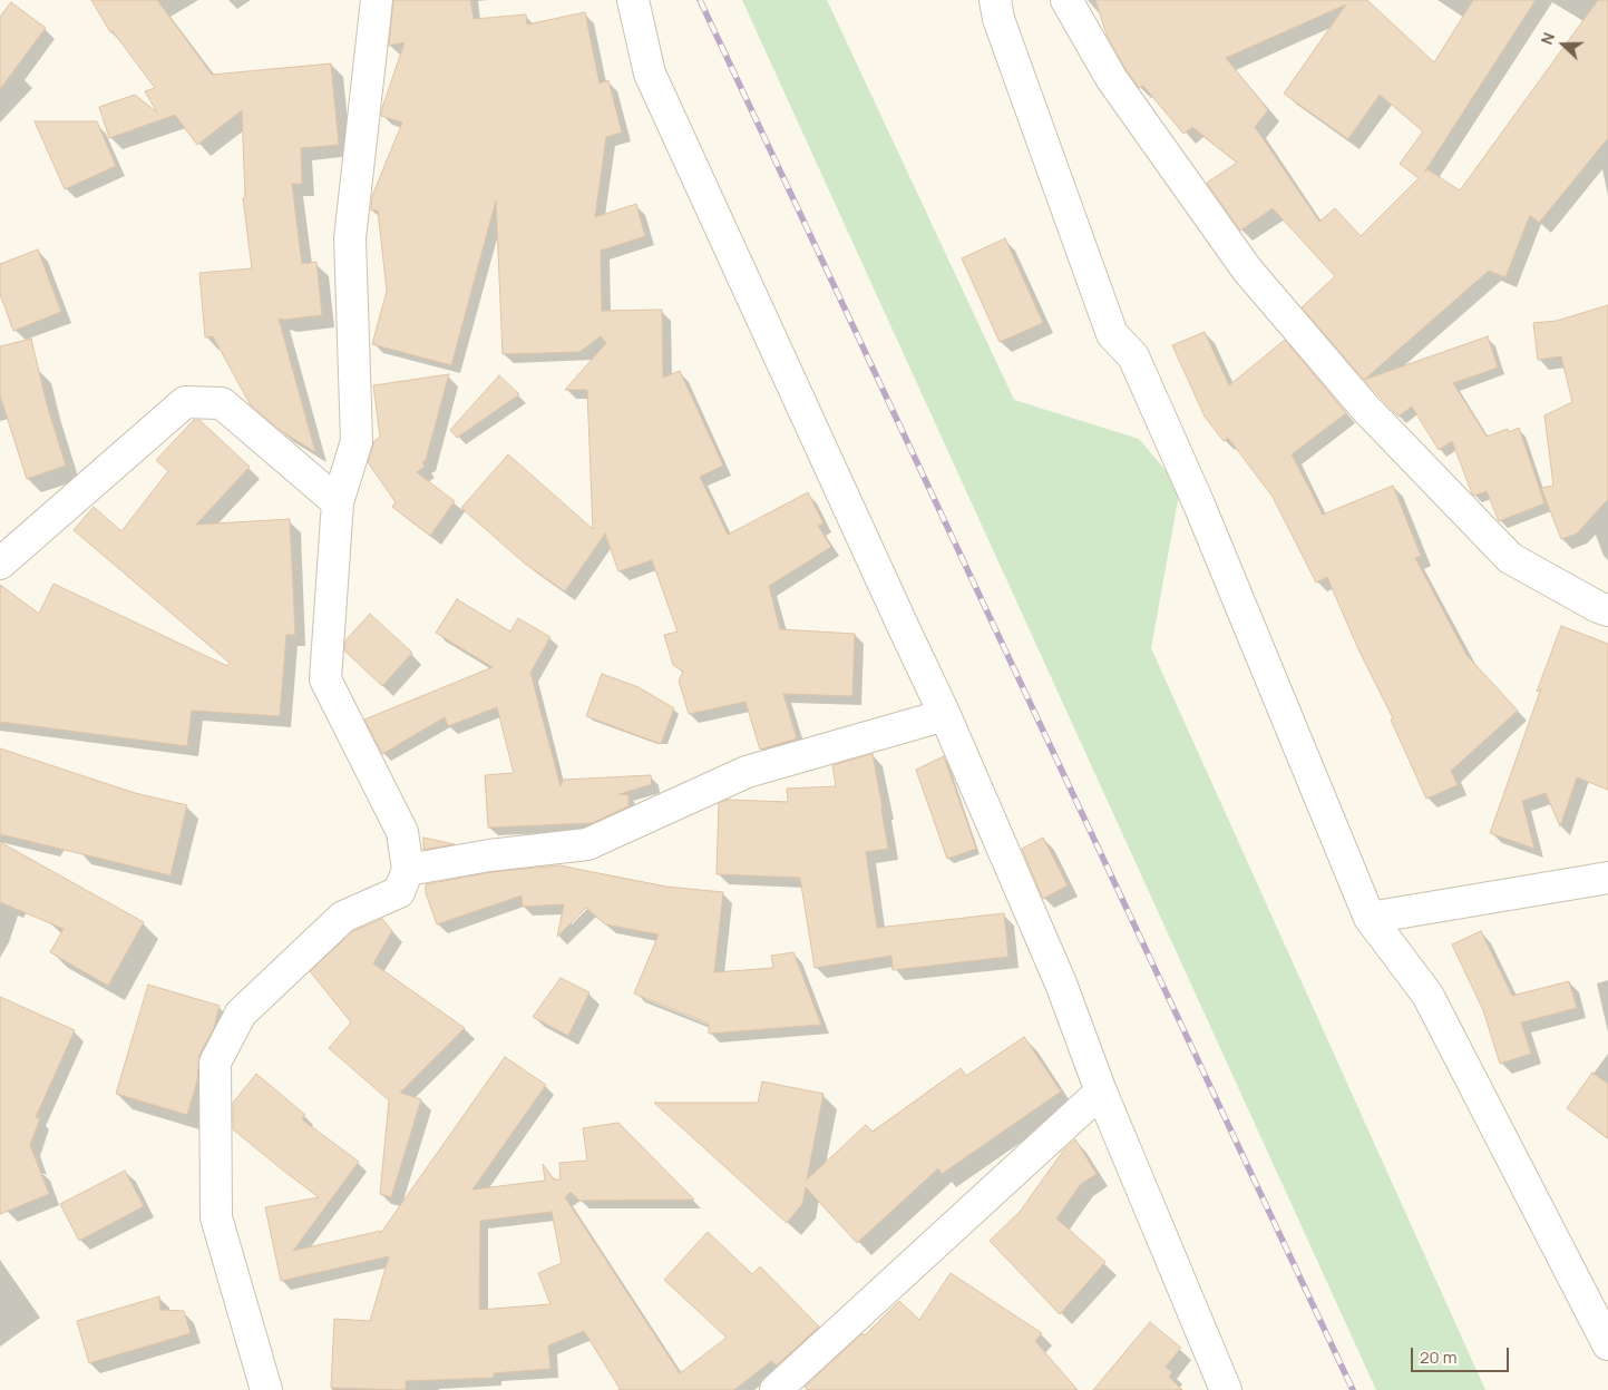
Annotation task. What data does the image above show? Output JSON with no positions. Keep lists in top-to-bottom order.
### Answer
{
  "scale_bar": "20 m",
  "north": "left"
}
